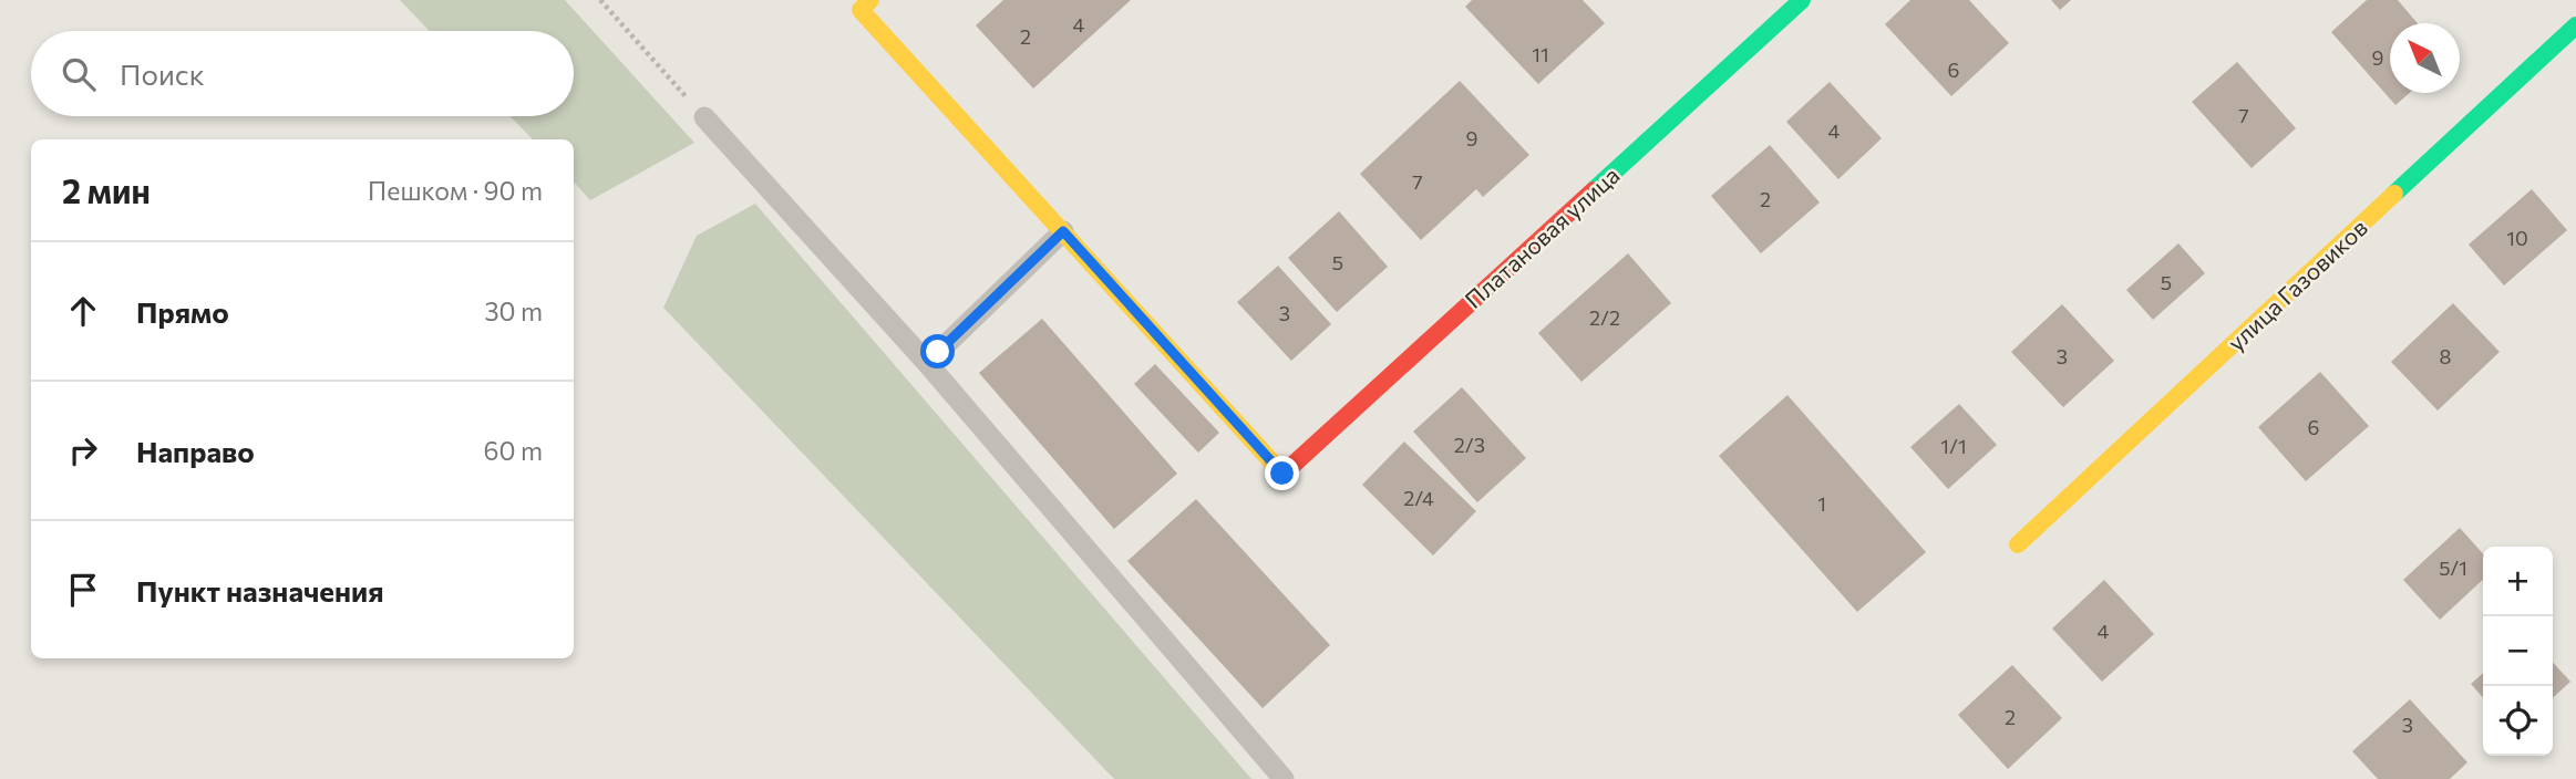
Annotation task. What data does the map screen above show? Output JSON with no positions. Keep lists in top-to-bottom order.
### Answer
{
  "streets": {
    "street": ["Платановая улица", "улица Газовиков"]
  },
  "house_numbers": [
    "4",
    "2",
    "11",
    "9",
    "6",
    "7",
    "4",
    "9",
    "7",
    "2",
    "10",
    "5",
    "5",
    "3",
    "2/2",
    "3",
    "8",
    "6",
    "2/3",
    "1/1",
    "2/4",
    "1",
    "5/1",
    "4",
    "2",
    "3"
  ],
  "north": "top left",
  "page": {
    "search": "Поиск",
    "heading": ["2 мин", "Пешком · 90 m"],
    "list": [
      ["Прямо", "30 m"],
      ["Направо", "60 m"],
      "Пункт назначения"
    ],
    "map_buttons": ["+", "−"]
  }
}
